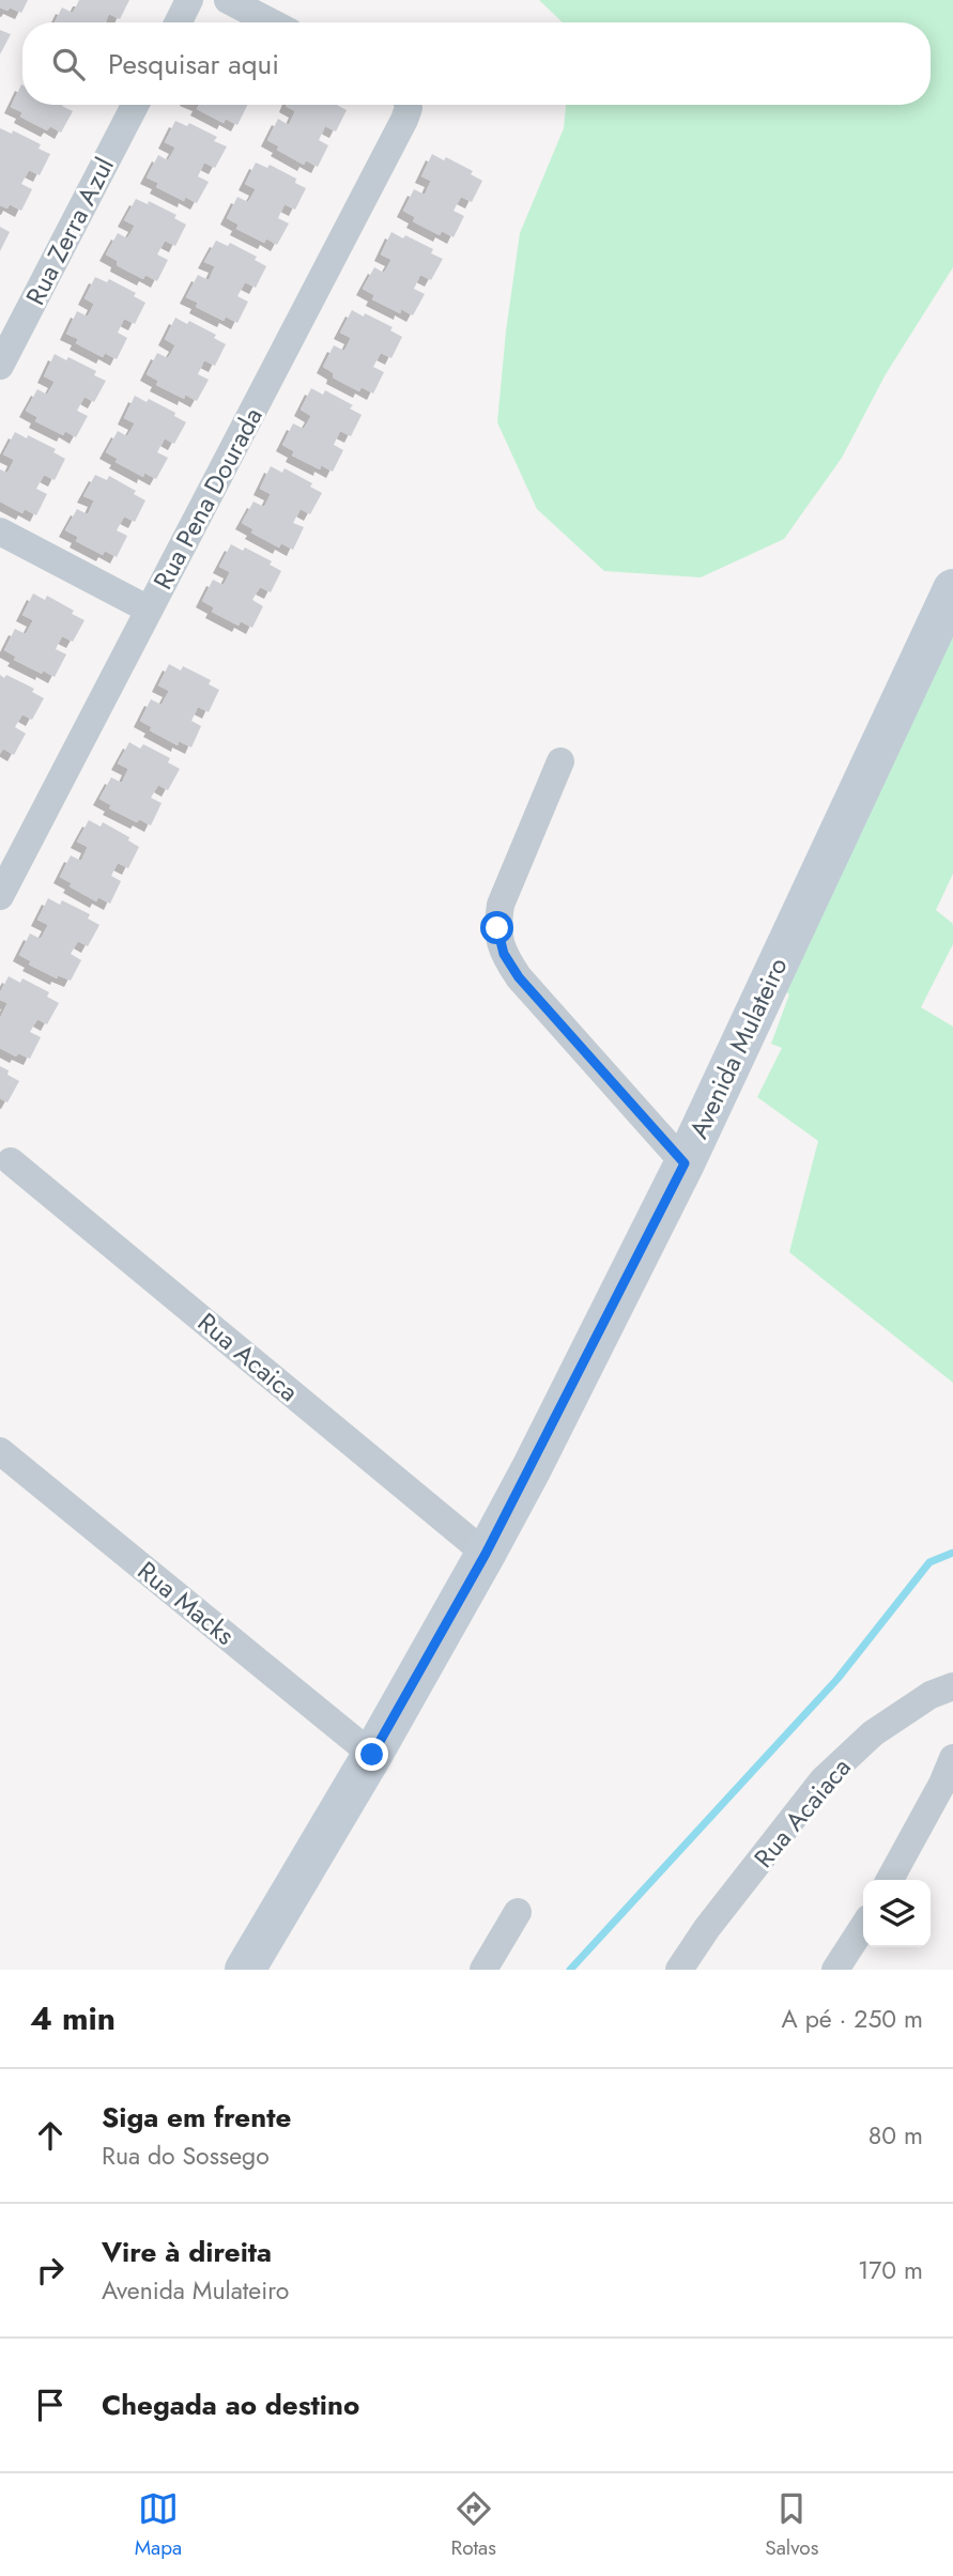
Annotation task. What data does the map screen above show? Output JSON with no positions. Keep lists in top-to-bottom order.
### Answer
{
  "streets": {
    "street": [
      "Rua Zerra Azul",
      "Rua Pena Dourada",
      "Avenida Mulateiro",
      "Rua Acaica",
      "Rua Macks",
      "Rua Acaiaca"
    ]
  },
  "crossings": [
    ["Avenida Mulateiro", "Rua Acaica"],
    ["Avenida Mulateiro", "Rua Macks"]
  ],
  "page": {
    "search": "Pesquisar aqui",
    "heading": ["4 min", "A pé · 250 m"],
    "list": [
      ["Siga em frente", "Rua do Sossego", "80 m"],
      ["Vire à direita", "Avenida Mulateiro", "170 m"],
      "Chegada ao destino"
    ],
    "nav": ["Mapa", "Rotas", "Salvos"]
  }
}
